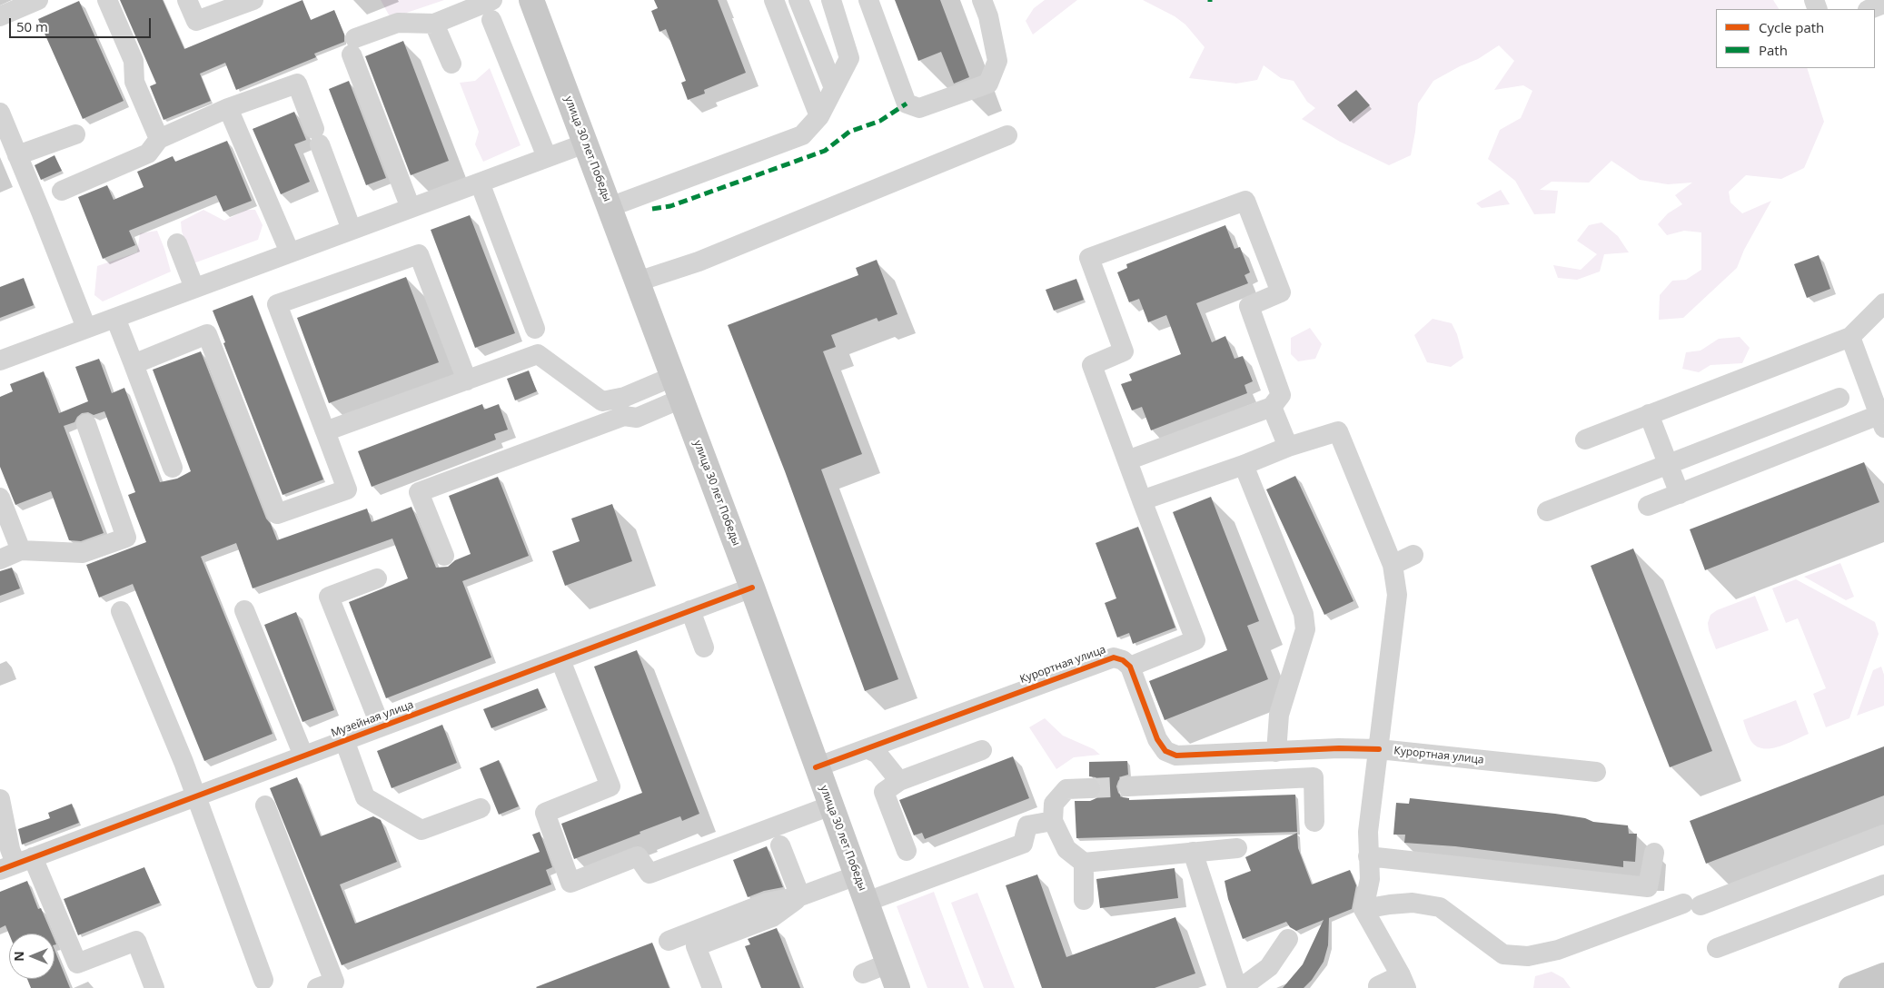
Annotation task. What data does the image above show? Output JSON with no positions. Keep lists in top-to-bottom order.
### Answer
{
  "streets": {
    "main road": ["улица 30 лет Победы"],
    "street": ["Курортная улица", "Музейная улица"]
  },
  "crossings": [
    ["улица 30 лет Победы", "Курортная улица"],
    ["улица 30 лет Победы", "Музейная улица"]
  ],
  "legend": ["Cycle path", "Path"],
  "scale_bar": "50 m",
  "north": "left"
}
